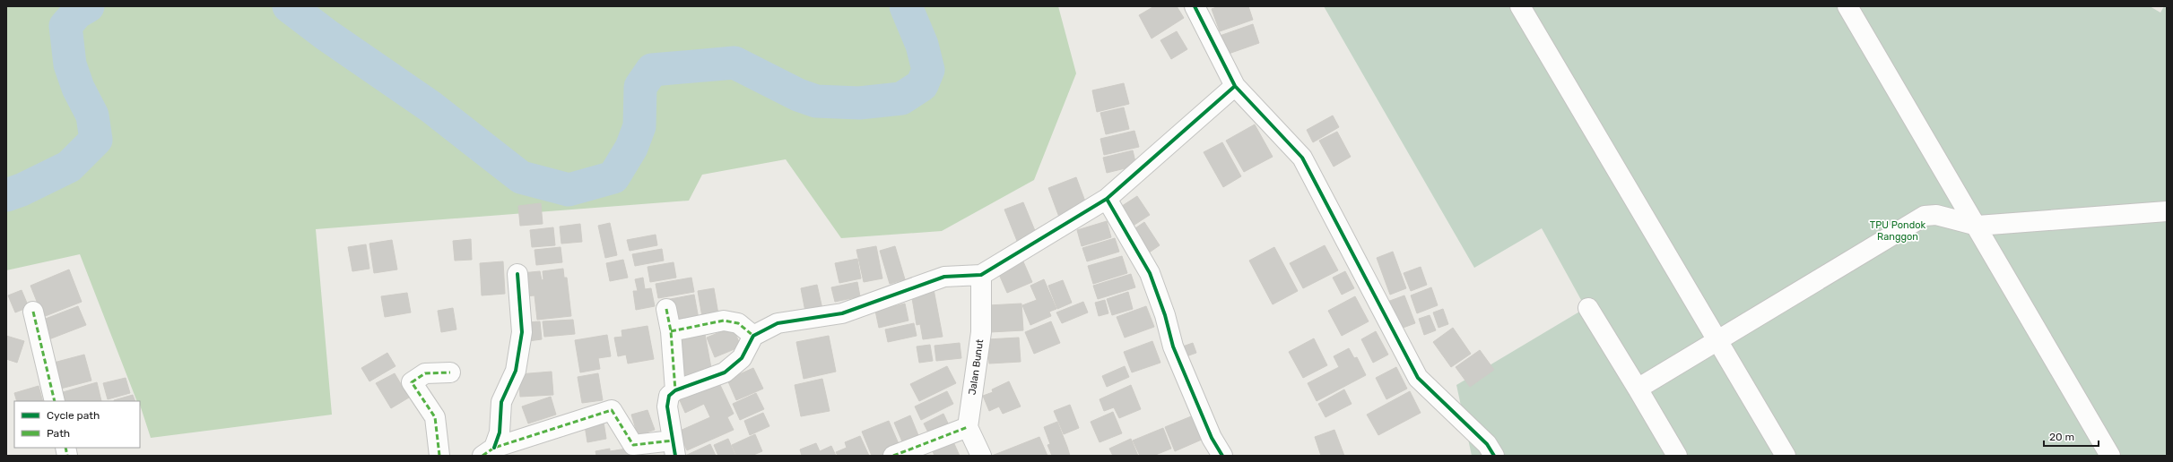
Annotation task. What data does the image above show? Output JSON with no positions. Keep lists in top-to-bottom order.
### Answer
{
  "streets": {
    "street": ["Jalan Bunut"]
  },
  "parks": ["TPU Pondok Ranggon"],
  "legend": ["Cycle path", "Path"],
  "scale_bar": "20 m"
}
